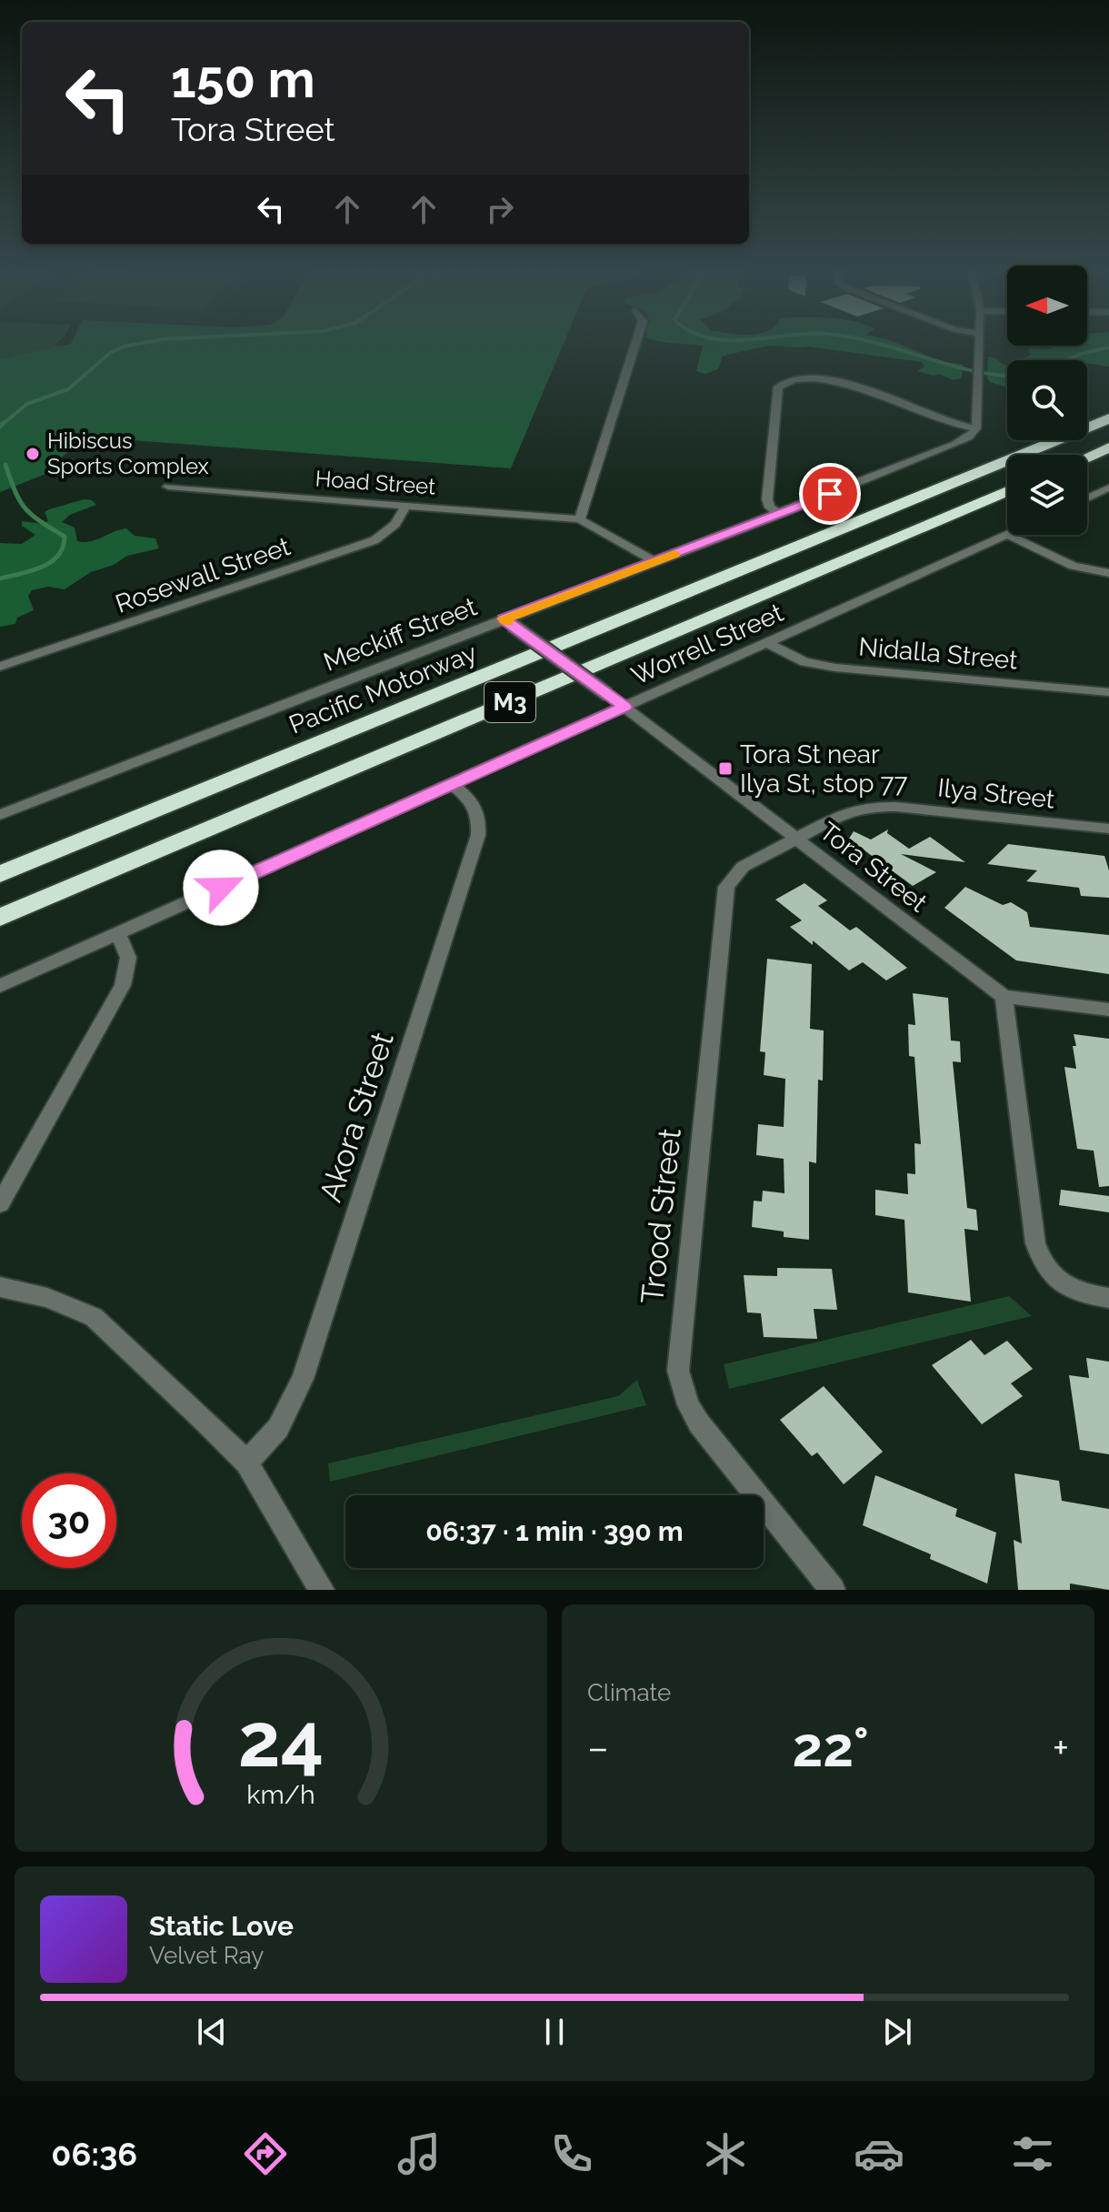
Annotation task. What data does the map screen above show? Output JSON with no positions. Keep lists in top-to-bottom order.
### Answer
{
  "streets": {
    "highway": ["Pacific Motorway", "M3"],
    "street": [
      "Hoad Street",
      "Rosewall Street",
      "Meckiff Street",
      "Worrell Street",
      "Nidalla Street",
      "Ilya Street",
      "Tora Street",
      "Akora Street",
      "Trood Street"
    ]
  },
  "crossings": [
    ["Hoad Street", "Rosewall Street"],
    ["Meckiff Street", "Tora Street"],
    ["Worrell Street", "Nidalla Street"],
    ["Worrell Street", "Tora Street"],
    ["Worrell Street", "Akora Street"],
    ["Ilya Street", "Tora Street"],
    ["Ilya Street", "Trood Street"],
    ["Tora Street", "Trood Street"]
  ],
  "places": {
    "other": ["Hibiscus Sports Complex"],
    "transit": ["Tora St near Ilya St, stop 77"]
  },
  "north": "left",
  "page": {
    "turn": ["150 m", "Tora Street"],
    "limit": "30",
    "trip": "06:37 · 1 min · 390 m",
    "tile": "Climate",
    "heat": ["−", "22°", "+"],
    "song": ["Static Love", "Velvet Ray"],
    "tabs": "06:36",
    "gauge": ["24", "km/h"]
  }
}
